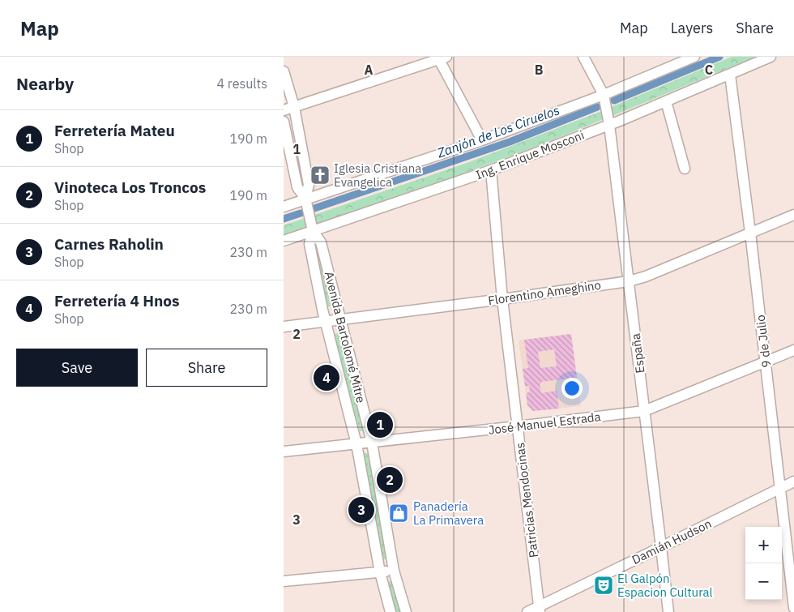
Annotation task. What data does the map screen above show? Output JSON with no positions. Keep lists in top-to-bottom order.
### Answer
{
  "streets": {
    "street": [
      "Ing. Enrique Mosconi",
      "Florentino Ameghino",
      "Avenida Bartolomé Mitre",
      "9 de Julio",
      "España",
      "José Manuel Estrada",
      "Patricias Mendocinas",
      "Damián Hudson"
    ]
  },
  "crossings": [
    ["Ing. Enrique Mosconi", "Avenida Bartolomé Mitre"],
    ["Ing. Enrique Mosconi", "9 de Julio"],
    ["Ing. Enrique Mosconi", "España"],
    ["Ing. Enrique Mosconi", "Patricias Mendocinas"],
    ["Florentino Ameghino", "Avenida Bartolomé Mitre"],
    ["Florentino Ameghino", "9 de Julio"],
    ["Florentino Ameghino", "España"],
    ["Florentino Ameghino", "Patricias Mendocinas"],
    ["Avenida Bartolomé Mitre", "José Manuel Estrada"],
    ["9 de Julio", "José Manuel Estrada"],
    ["9 de Julio", "Damián Hudson"],
    ["España", "José Manuel Estrada"],
    ["España", "Damián Hudson"],
    ["José Manuel Estrada", "Patricias Mendocinas"],
    ["Patricias Mendocinas", "Damián Hudson"]
  ],
  "water": ["Zanjón de Los Ciruelos"],
  "places": {
    "church": ["Iglesia Cristiana Evangelica"],
    "shop": ["Panadería La Primavera"],
    "theatre": ["El Galpón Espacion Cultural"]
  },
  "page": {
    "header": "Map",
    "nav": ["Map", "Layers", "Share"],
    "heading": ["Nearby", "4 results"],
    "list": [
      {
        "mark": "1",
        "name": "Ferretería Mateu",
        "note": "Shop",
        "value": "190 m"
      },
      {
        "mark": "2",
        "name": "Vinoteca Los Troncos",
        "note": "Shop",
        "value": "190 m"
      },
      {
        "mark": "3",
        "name": "Carnes Raholin",
        "note": "Shop",
        "value": "230 m"
      },
      {
        "mark": "4",
        "name": "Ferretería 4 Hnos",
        "note": "Shop",
        "value": "230 m"
      }
    ],
    "buttons": ["Save", "Share"],
    "pins": [
      "4",
      "1",
      "2",
      "3"
    ],
    "map_buttons": ["+", "−"]
  },
  "grid": {
    "columns": ["A", "B", "C"],
    "rows": ["1", "2", "3"]
  }
}
